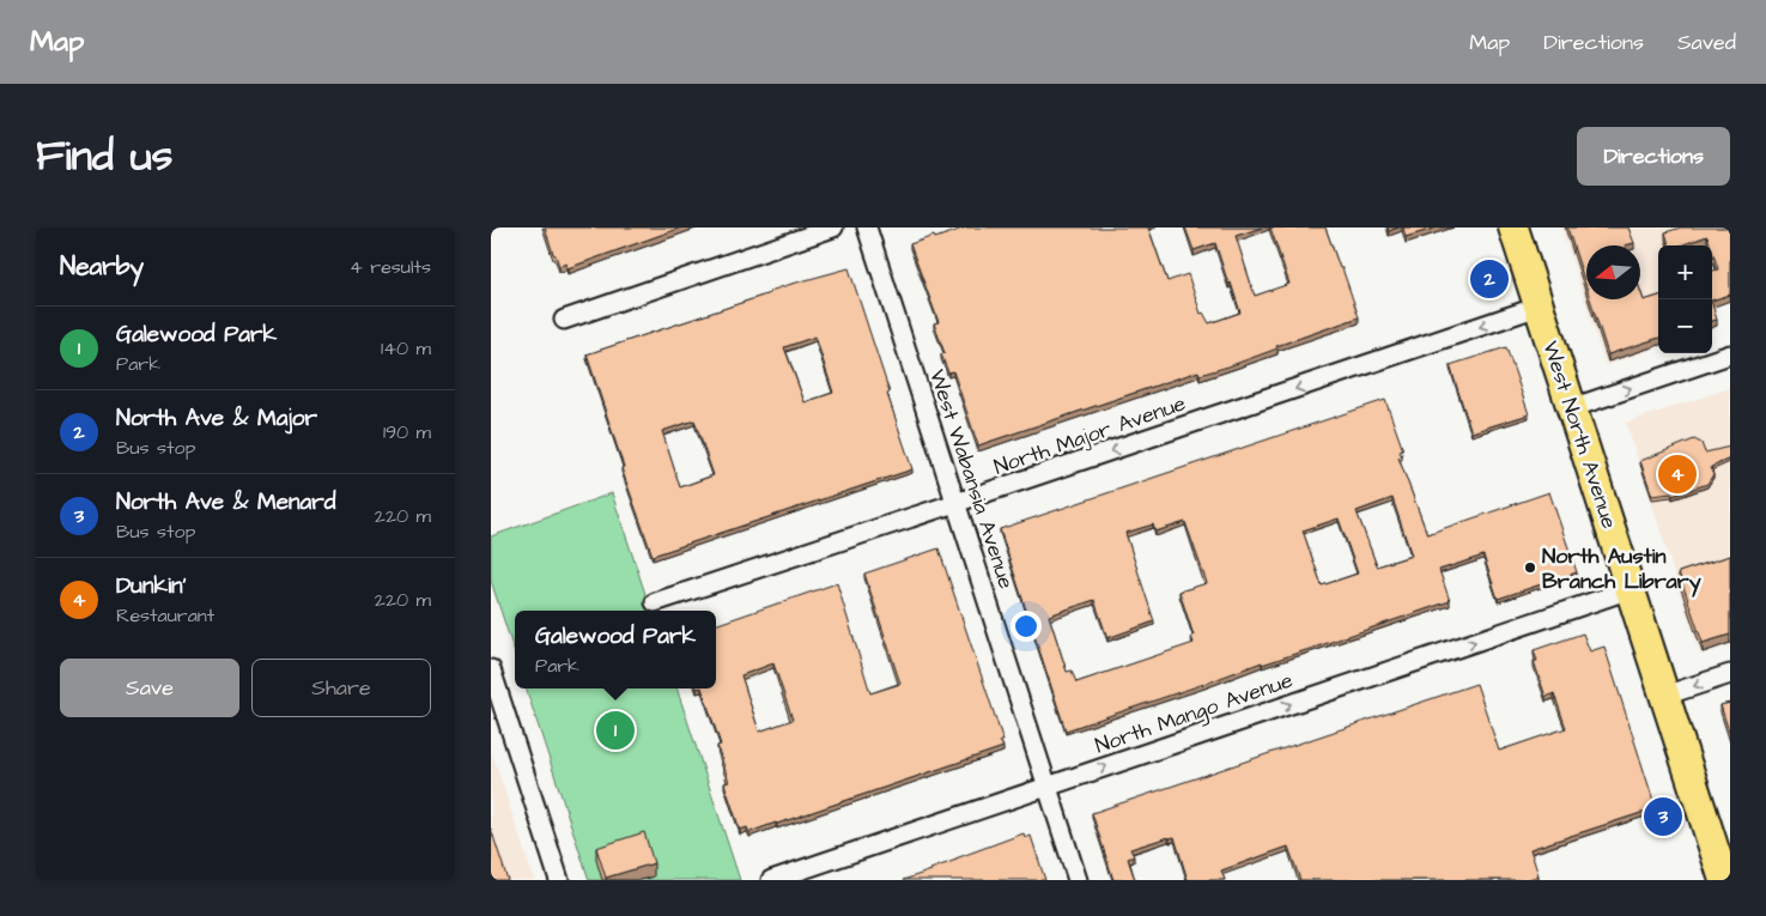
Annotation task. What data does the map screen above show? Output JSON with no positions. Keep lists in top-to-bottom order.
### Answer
{
  "streets": {
    "main road": ["West North Avenue"],
    "street": ["North Major Avenue", "West Wabansia Avenue", "North Mango Avenue"]
  },
  "crossings": [
    ["North Major Avenue", "West North Avenue"],
    ["North Major Avenue", "West Wabansia Avenue"],
    ["West North Avenue", "North Mango Avenue"],
    ["West Wabansia Avenue", "North Mango Avenue"]
  ],
  "one_way": ["North Major Avenue", "North Mango Avenue"],
  "places": ["North Austin Branch Library"],
  "north": "left",
  "page": {
    "header": "Map",
    "nav": ["Map", "Directions", "Saved"],
    "title": "Find us",
    "buttons": [
      "Directions",
      ["Save", "Share"]
    ],
    "heading": ["Nearby", "4 results"],
    "map_buttons": ["+", "−"],
    "pins": [
      "2",
      "4",
      "1",
      "3"
    ],
    "list": [
      {
        "mark": "1",
        "name": "Galewood Park",
        "note": "Park",
        "value": "140 m"
      },
      {
        "mark": "2",
        "name": "North Ave & Major",
        "note": "Bus stop",
        "value": "190 m"
      },
      {
        "mark": "3",
        "name": "North Ave & Menard",
        "note": "Bus stop",
        "value": "220 m"
      },
      {
        "mark": "4",
        "name": "Dunkin'",
        "note": "Restaurant",
        "value": "220 m"
      }
    ],
    "popup": ["Galewood Park", "Park"]
  }
}
